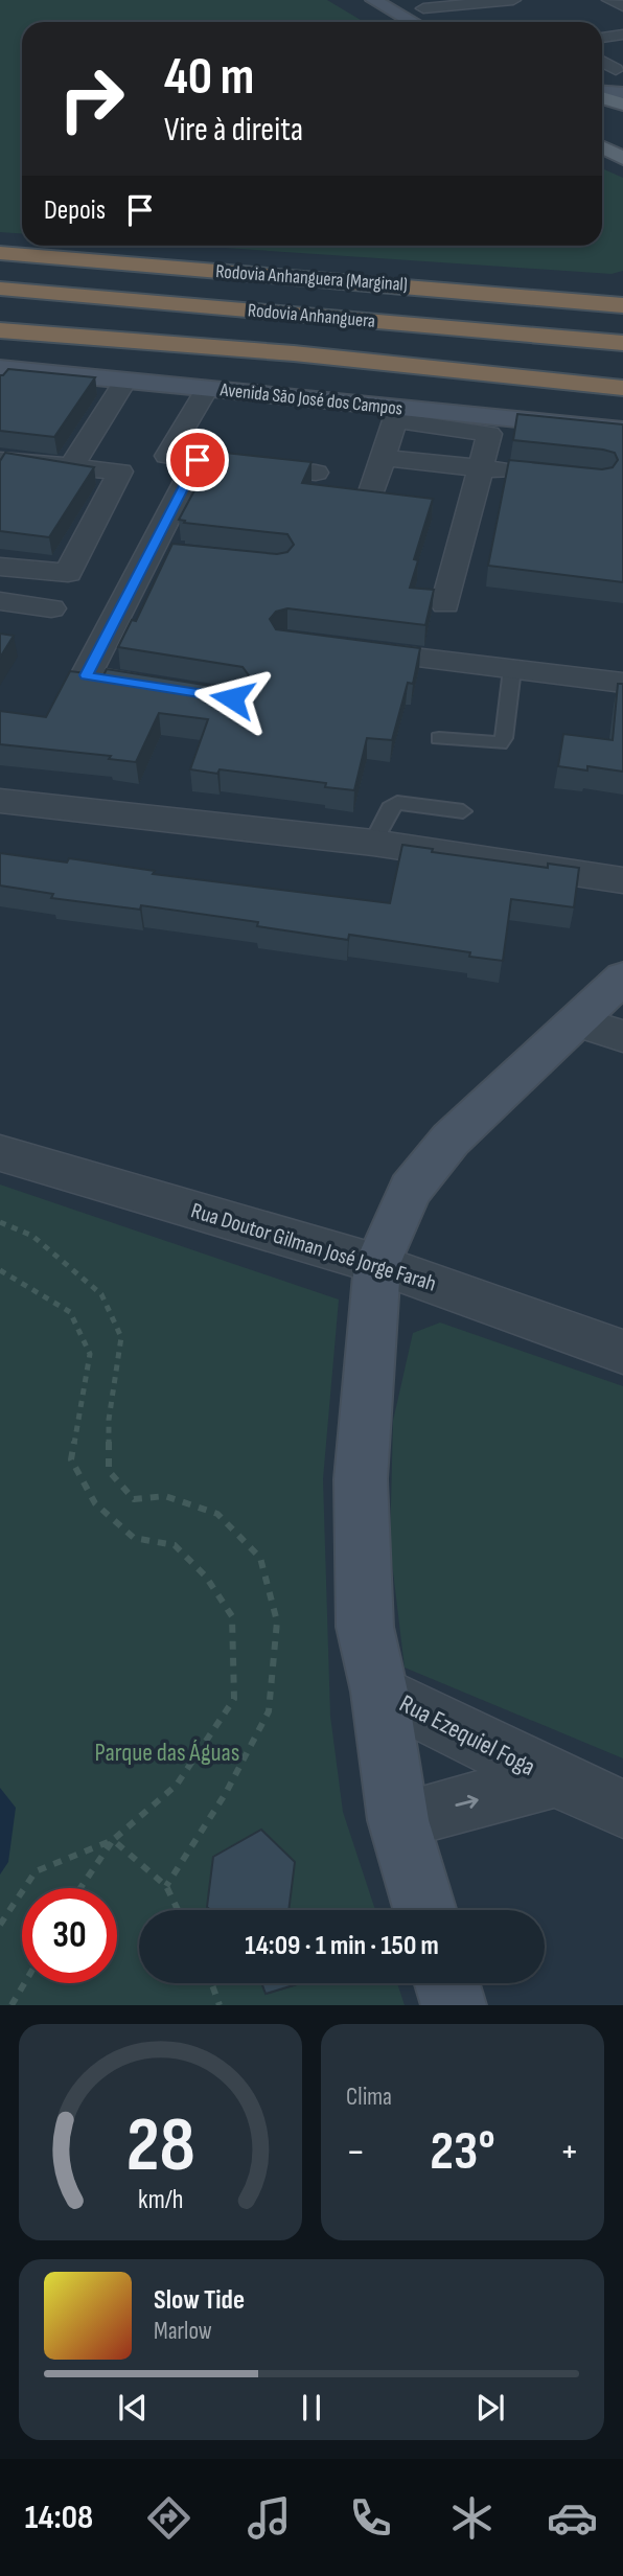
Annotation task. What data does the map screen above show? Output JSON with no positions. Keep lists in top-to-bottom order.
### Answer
{
  "streets": {
    "highway": ["Rodovia Anhanguera (Marginal)", "Rodovia Anhanguera"],
    "street": ["Avenida São José dos Campos", "Rua Doutor Gilman José Jorge Farah", "Rua Ezequiel Foga"]
  },
  "one_way": ["Rua Ezequiel Foga"],
  "parks": ["Parque das Águas"],
  "page": {
    "turn": ["40 m", "Vire à direita"],
    "then": "Depois",
    "limit": "30",
    "trip": "14:09 · 1 min · 150 m",
    "tile": "Clima",
    "heat": ["−", "23°", "+"],
    "song": ["Slow Tide", "Marlow"],
    "tabs": "14:08",
    "gauge": ["28", "km/h"]
  }
}
